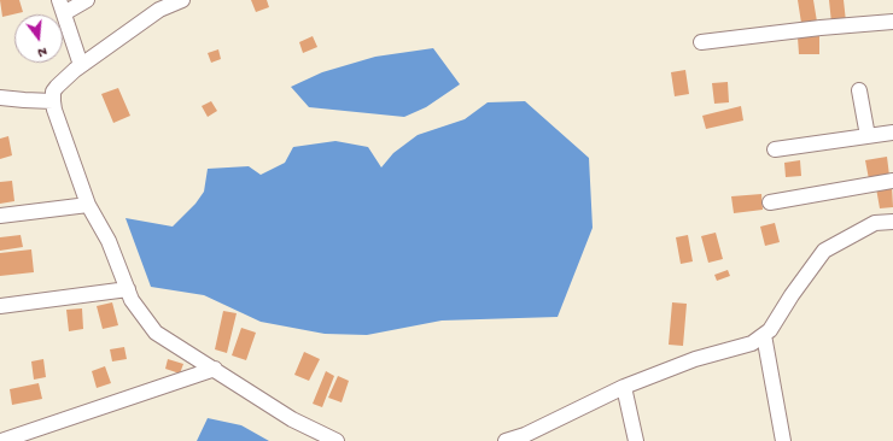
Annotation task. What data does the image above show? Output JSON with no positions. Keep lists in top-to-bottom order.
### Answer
{
  "north": "bottom"
}
